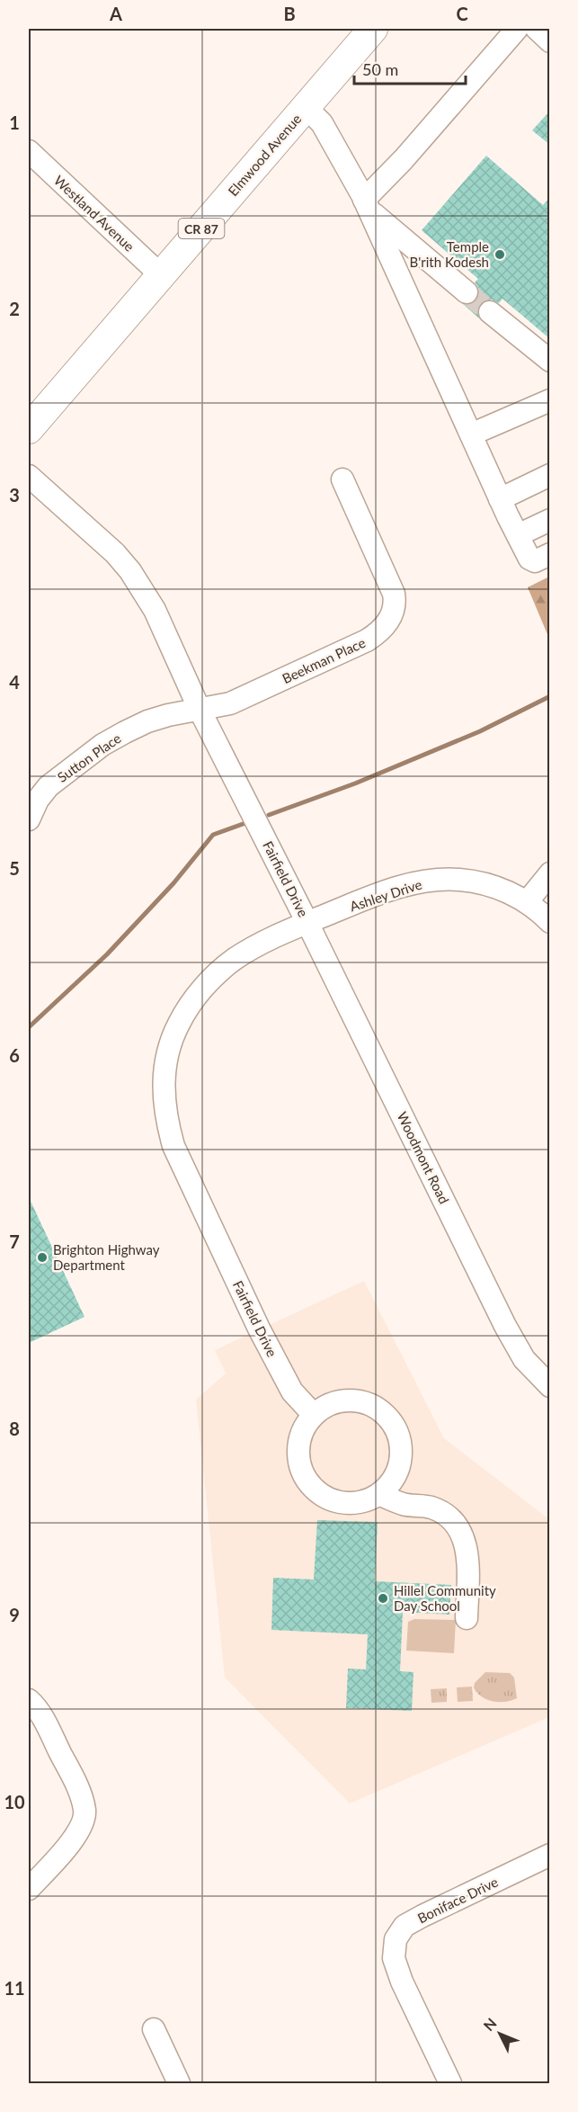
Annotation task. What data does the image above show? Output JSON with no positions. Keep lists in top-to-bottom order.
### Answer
{
  "streets": {
    "main road": ["Elmwood Avenue", "CR 87"],
    "street": [
      "Westland Avenue",
      "Beekman Place",
      "Sutton Place",
      "Fairfield Drive",
      "Ashley Drive",
      "Woodmont Road",
      "Boniface Drive"
    ]
  },
  "crossings": [
    ["Elmwood Avenue", "Westland Avenue"],
    ["Beekman Place", "Sutton Place"],
    ["Beekman Place", "Fairfield Drive"],
    ["Sutton Place", "Fairfield Drive"],
    ["Fairfield Drive", "Ashley Drive"],
    ["Fairfield Drive", "Woodmont Road"],
    ["Ashley Drive", "Woodmont Road"]
  ],
  "places": ["Temple B'rith Kodesh", "Brighton Highway Department", "Hillel Community Day School"],
  "scale_bar": "50 m",
  "north": "top left",
  "grid": {
    "columns": ["A", "B", "C"],
    "rows": [
      "1",
      "2",
      "3",
      "4",
      "5",
      "6",
      "7",
      "8",
      "9",
      "10",
      "11"
    ]
  }
}
